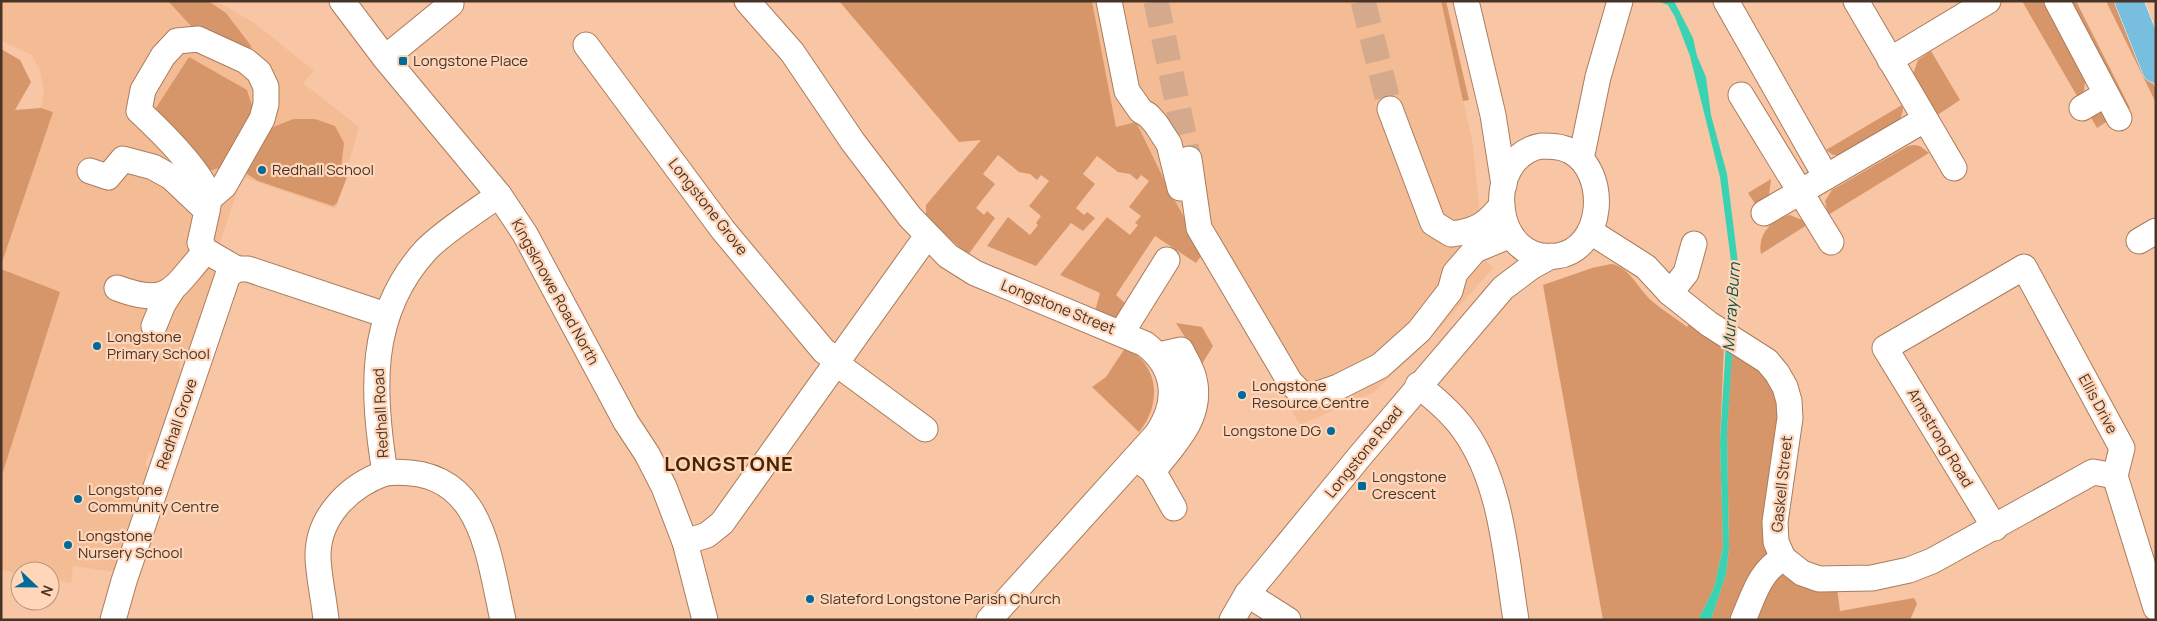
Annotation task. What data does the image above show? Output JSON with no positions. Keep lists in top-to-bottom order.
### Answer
{
  "streets": {
    "street": [
      "Longstone Grove",
      "Kingsknowe Road North",
      "Longstone Street",
      "Ellis Drive",
      "Redhall Road",
      "Redhall Grove",
      "Armstrong Road",
      "Longstone Road",
      "Gaskell Street"
    ]
  },
  "crossings": [
    ["Kingsknowe Road North", "Redhall Road"],
    ["Ellis Drive", "Armstrong Road"],
    ["Longstone Road", "Gaskell Street"]
  ],
  "districts": ["LONGSTONE"],
  "water": ["Murray Burn"],
  "places": {
    "transit": ["Longstone Place", "Longstone Crescent"],
    "other": [
      "Redhall School",
      "Longstone Primary School",
      "Longstone Resource Centre",
      "Longstone DG",
      "Longstone Community Centre",
      "Longstone Nursery School",
      "Slateford Longstone Parish Church"
    ]
  },
  "north": "right"
}
